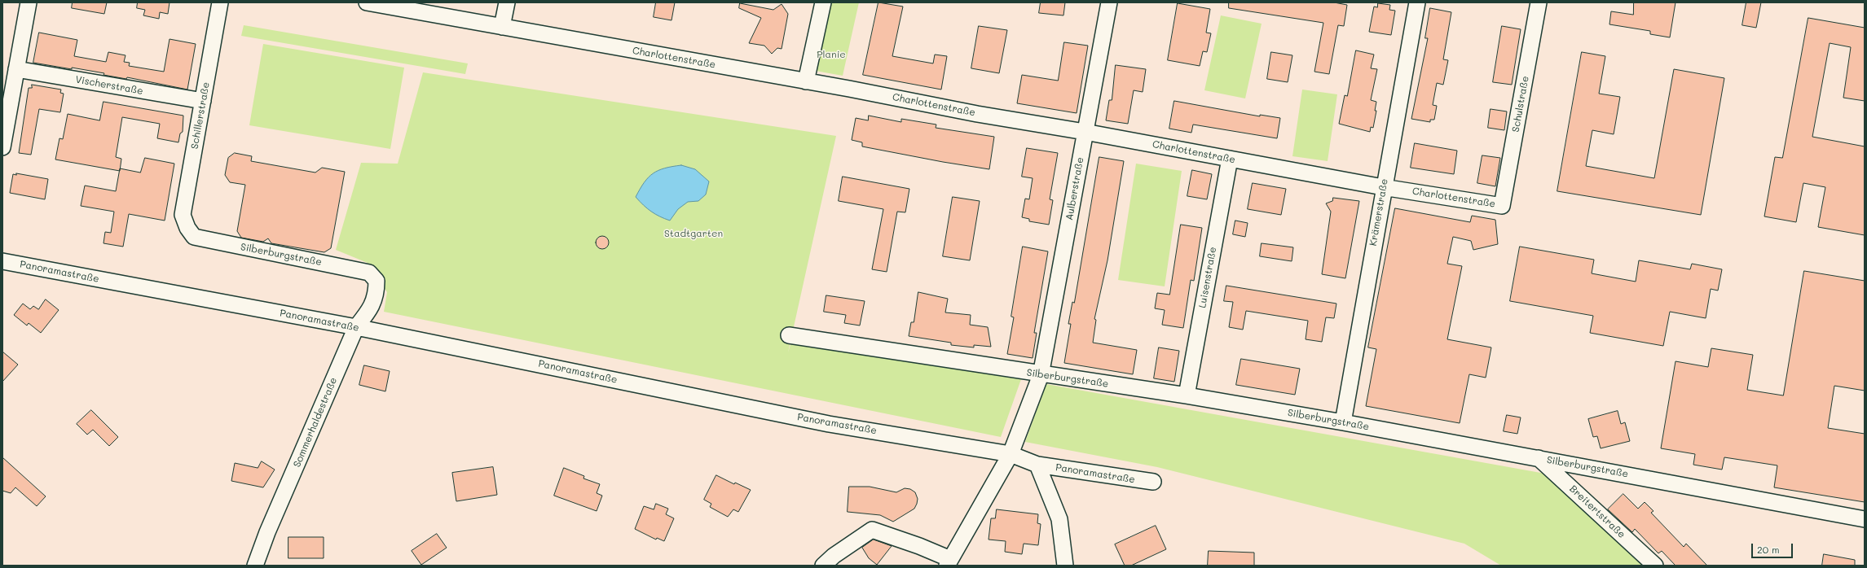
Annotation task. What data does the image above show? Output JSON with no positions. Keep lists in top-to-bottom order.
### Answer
{
  "streets": {
    "street": [
      "Charlottenstraße",
      "Vischerstraße",
      "Schulstraße",
      "Schillerstraße",
      "Aulberstraße",
      "Krämerstraße",
      "Silberburgstraße",
      "Panoramastraße",
      "Luisenstraße",
      "Sommerhaldestraße",
      "Breitertstraße"
    ]
  },
  "crossings": [
    ["Charlottenstraße", "Schulstraße"],
    ["Charlottenstraße", "Aulberstraße"],
    ["Charlottenstraße", "Krämerstraße"],
    ["Charlottenstraße", "Luisenstraße"],
    ["Vischerstraße", "Schillerstraße"],
    ["Schillerstraße", "Silberburgstraße"],
    ["Aulberstraße", "Silberburgstraße"],
    ["Aulberstraße", "Panoramastraße"],
    ["Krämerstraße", "Silberburgstraße"],
    ["Silberburgstraße", "Luisenstraße"],
    ["Silberburgstraße", "Sommerhaldestraße"],
    ["Silberburgstraße", "Breitertstraße"],
    ["Panoramastraße", "Sommerhaldestraße"]
  ],
  "parks": ["Planie", "Stadtgarten"],
  "scale_bar": "20 m"
}
